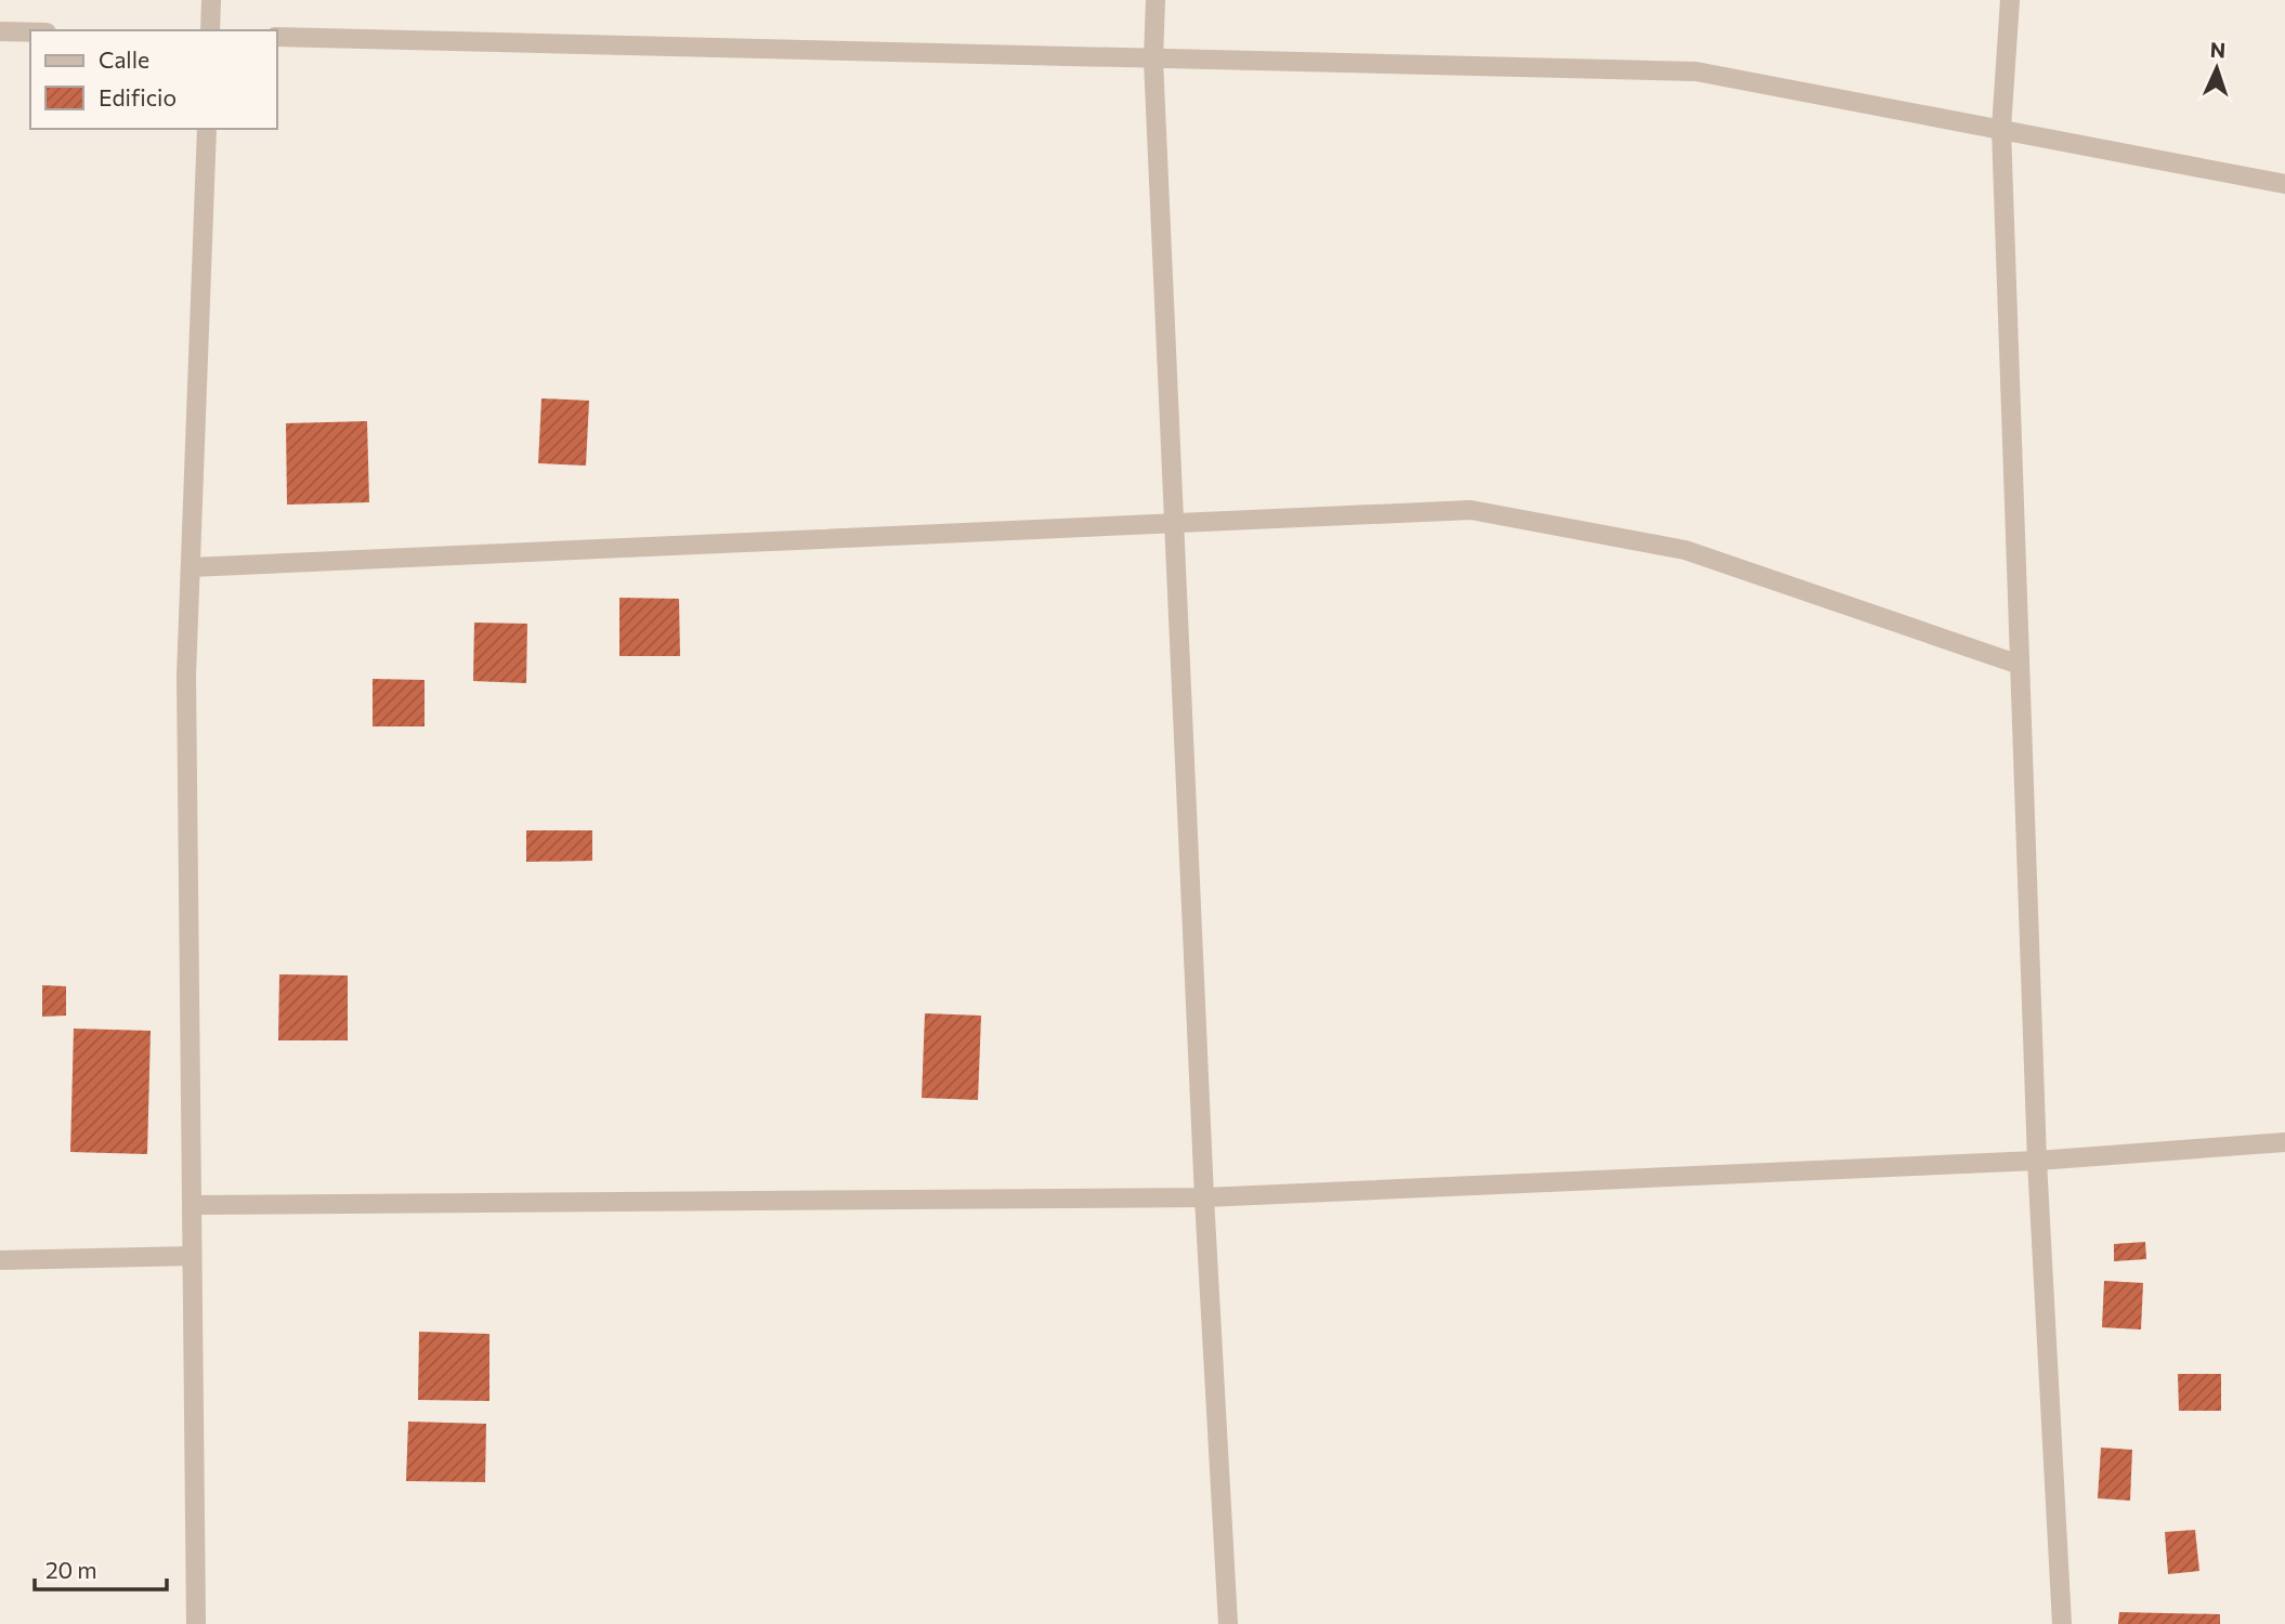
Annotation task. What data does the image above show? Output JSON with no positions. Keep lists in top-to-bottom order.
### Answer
{
  "legend": ["Calle", "Edificio"],
  "scale_bar": "20 m",
  "north": "top"
}
